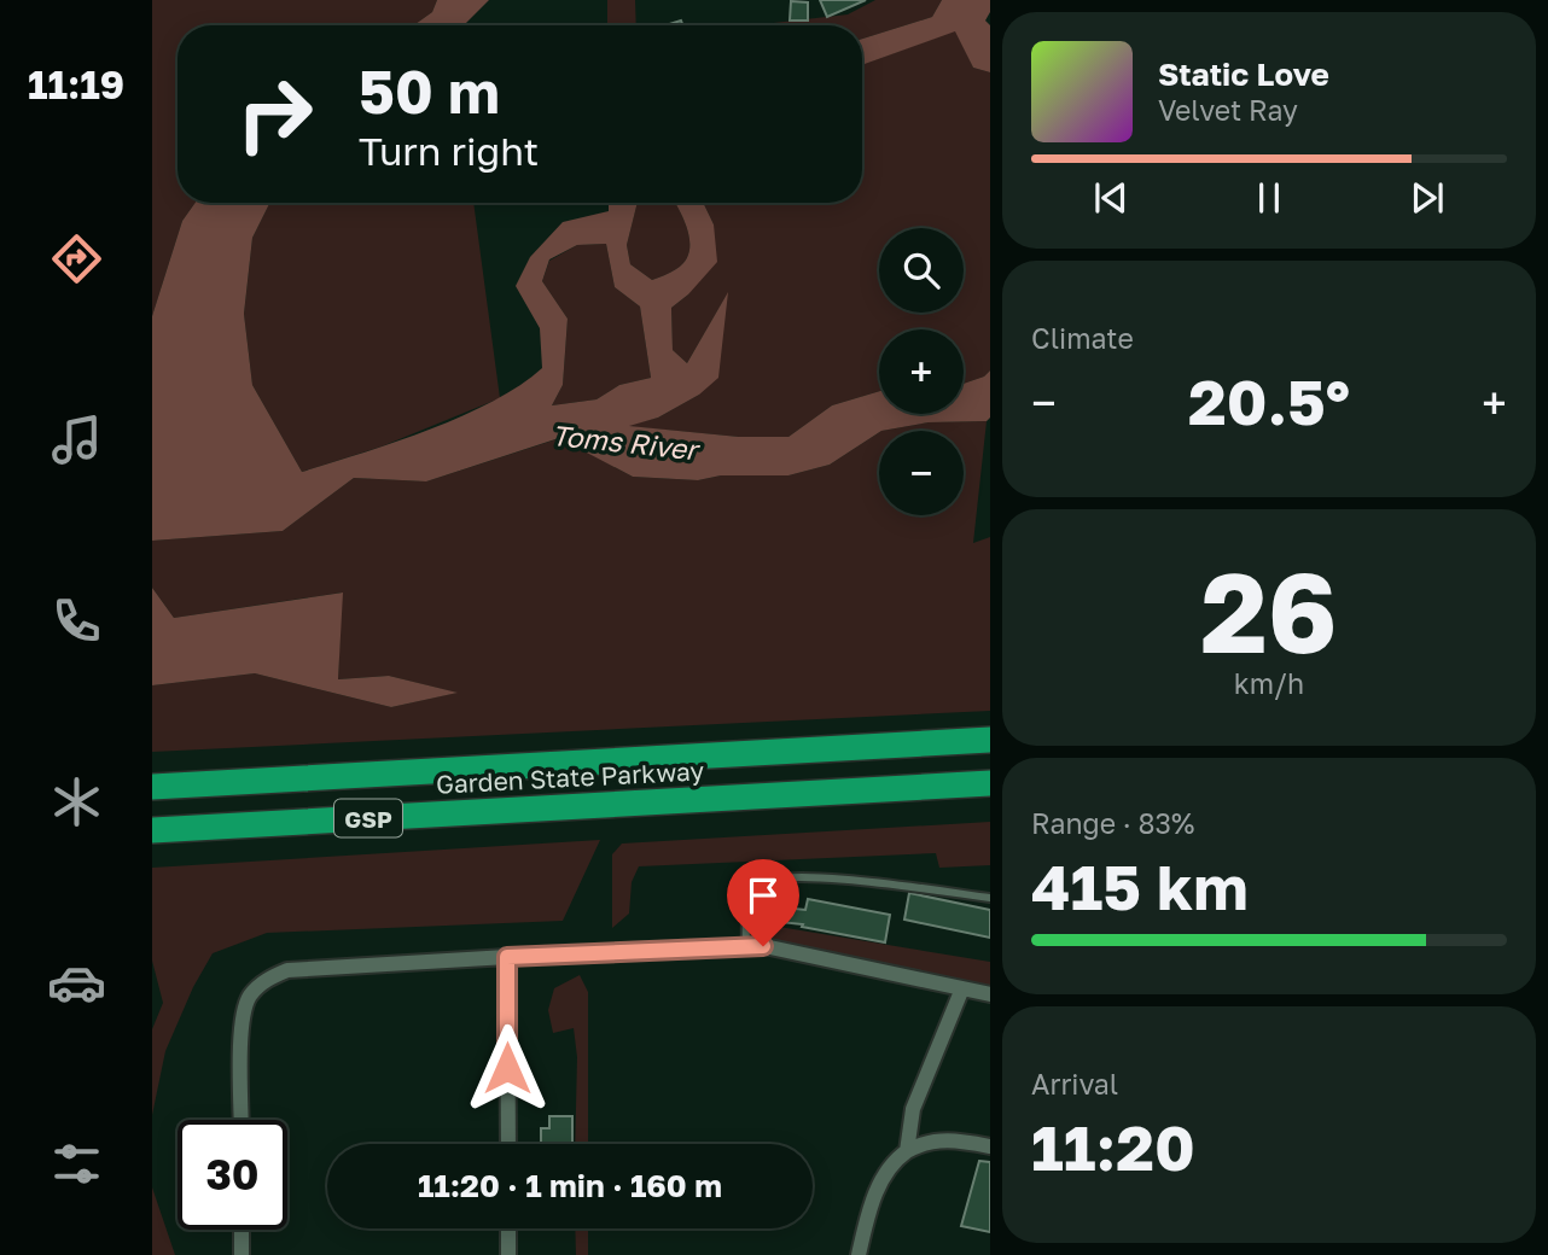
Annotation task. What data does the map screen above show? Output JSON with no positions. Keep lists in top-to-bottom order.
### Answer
{
  "streets": {
    "highway": ["Garden State Parkway", "GSP"]
  },
  "water": ["Toms River"],
  "page": {
    "tabs": "11:19",
    "turn": ["50 m", "Turn right"],
    "song": ["Static Love", "Velvet Ray"],
    "map_buttons": ["+", "−"],
    "tile": [
      "Climate",
      ["26", "km/h"],
      ["Range · 83%", "415 km"],
      ["Arrival", "11:20"]
    ],
    "heat": ["−", "20.5°", "+"],
    "limit": "30",
    "trip": "11:20 · 1 min · 160 m"
  }
}
